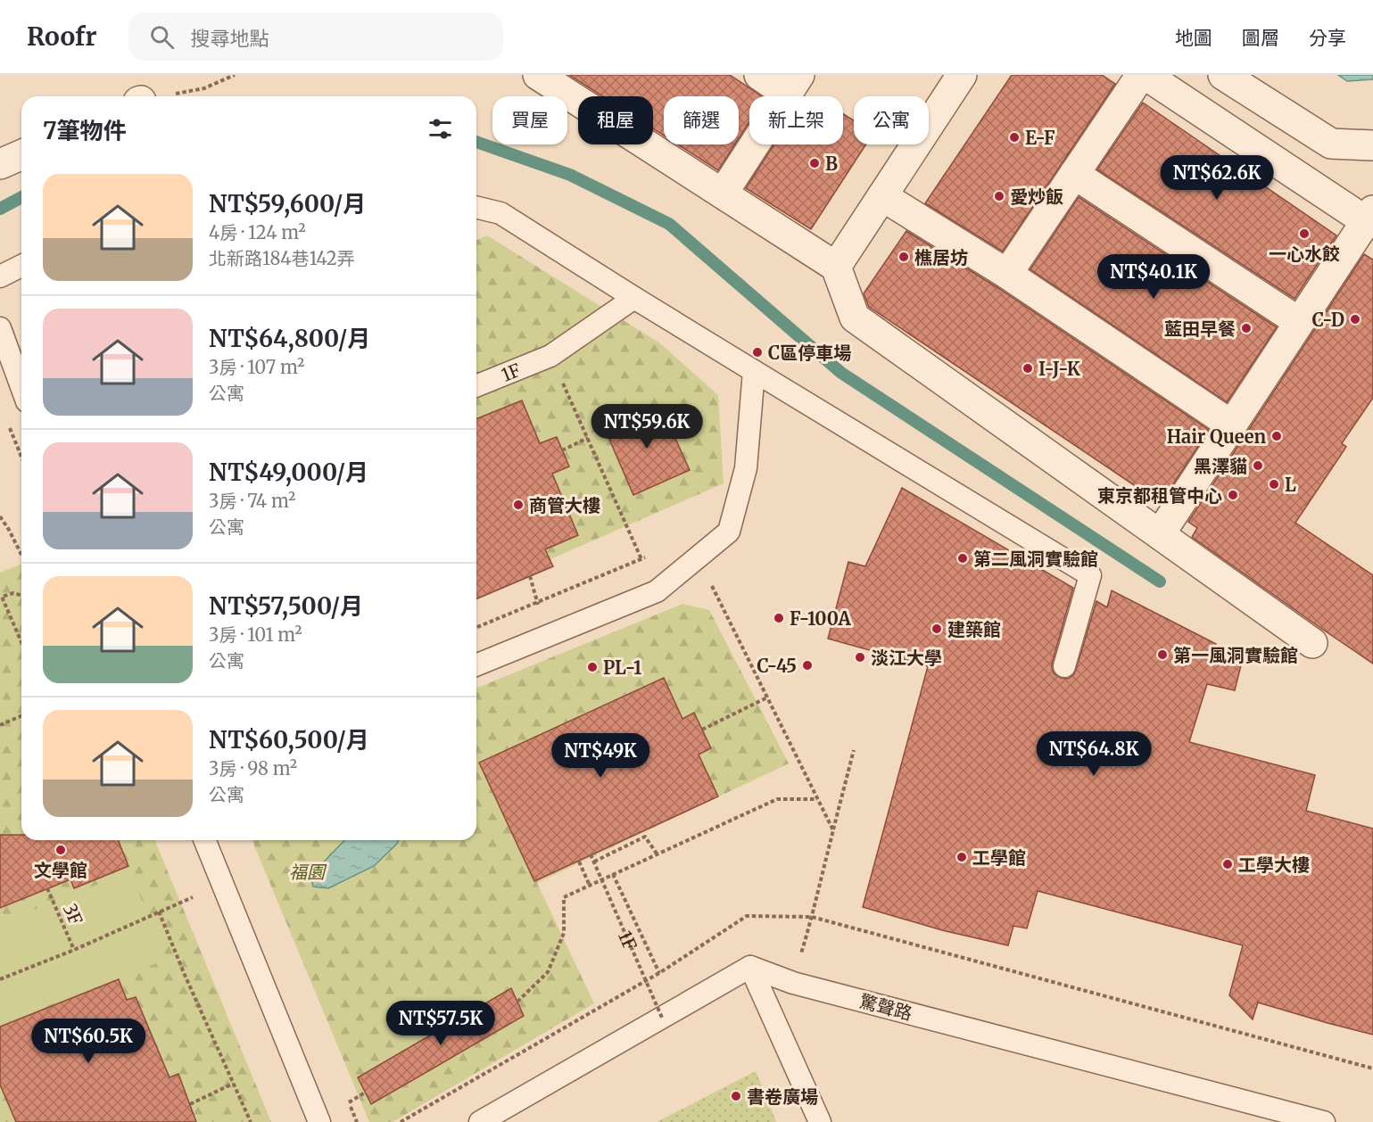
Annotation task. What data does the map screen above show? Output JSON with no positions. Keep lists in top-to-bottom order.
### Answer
{
  "streets": {
    "lane": ["1F", "驚聲路"],
    "path": ["3F"]
  },
  "parks": ["福園"],
  "places": [
    "E-F",
    "B",
    "愛炒飯",
    "一心水餃",
    "樵居坊",
    "C-D",
    "藍田早餐",
    "C區停車場",
    "I-J-K",
    "Hair Queen",
    "黑澤貓",
    "L",
    "東京都租管中心",
    "商管大樓",
    "第二風洞實驗館",
    "F-100A",
    "建築館",
    "第一風洞實驗館",
    "淡江大學",
    "C-45",
    "PL-1",
    "文學館",
    "工學館",
    "工學大樓",
    "書卷廣場"
  ],
  "page": {
    "header": "Roofr",
    "search": "搜尋地點",
    "nav": ["地圖", "圖層", "分享"],
    "chip": [
      "買屋",
      "租屋",
      "篩選",
      "新上架",
      "公寓"
    ],
    "heading": "7筆物件",
    "price": [
      "NT$62.6K",
      "NT$40.1K",
      "NT$59.6K",
      "NT$64.8K",
      "NT$49K",
      "NT$57.5K",
      "NT$60.5K"
    ],
    "list": [
      {
        "name": "NT$59,600/月",
        "note": "4房 · 124 m² · 北新路184巷142弄"
      },
      {
        "name": "NT$64,800/月",
        "note": "3房 · 107 m² · 公寓"
      },
      {
        "name": "NT$49,000/月",
        "note": "3房 · 74 m² · 公寓"
      },
      {
        "name": "NT$57,500/月",
        "note": "3房 · 101 m² · 公寓"
      },
      {
        "name": "NT$60,500/月",
        "note": "3房 · 98 m² · 公寓"
      }
    ]
  }
}
